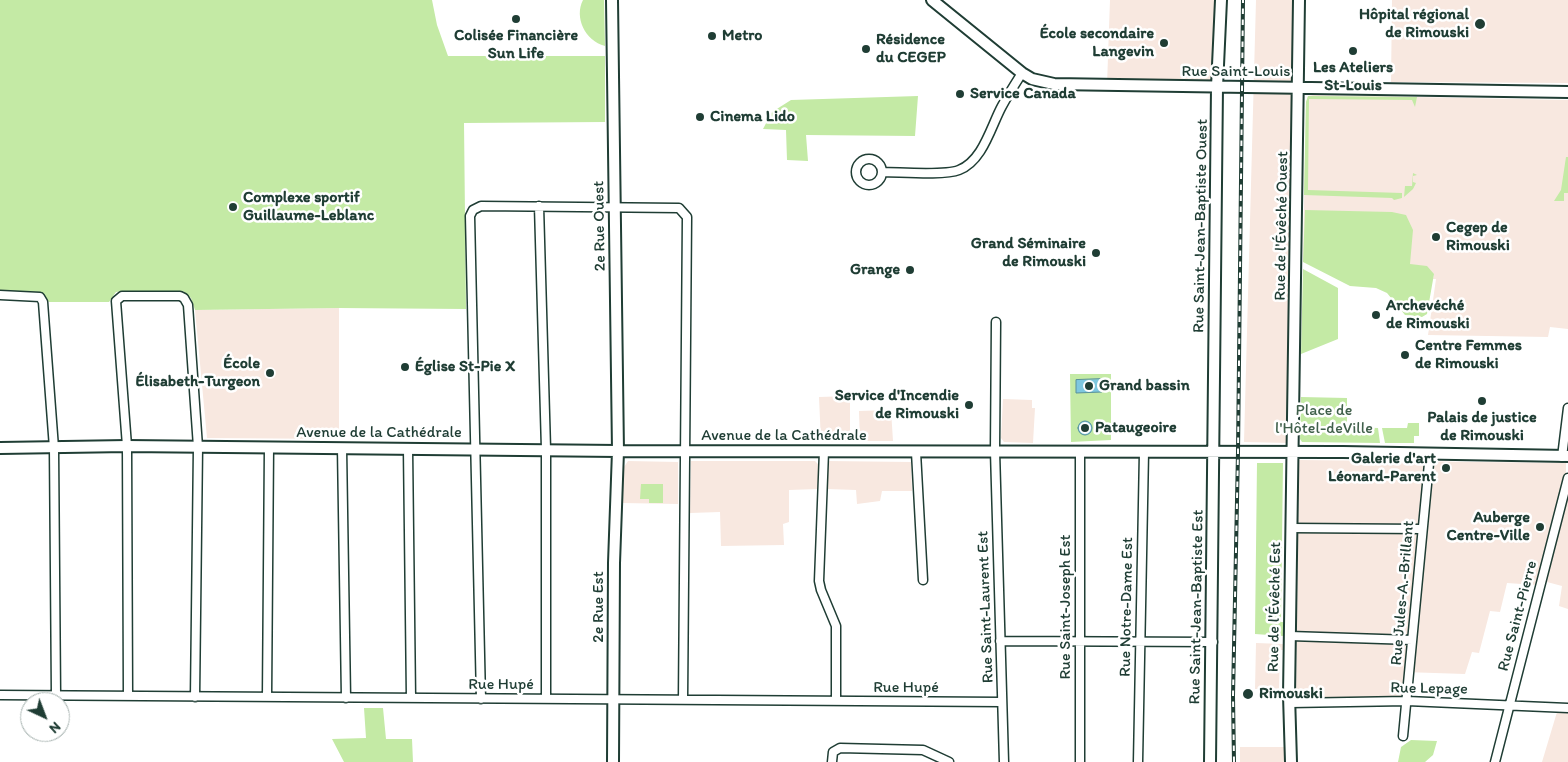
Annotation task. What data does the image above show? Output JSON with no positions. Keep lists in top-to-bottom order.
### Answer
{
  "streets": {
    "street": [
      "Rue Saint-Louis",
      "2e Rue Ouest",
      "Rue Saint-Jean-Baptiste Ouest",
      "Rue de l'Évêché Ouest",
      "Avenue de la Cathédrale",
      "Rue Jules-A.-Brillant",
      "2e Rue Est",
      "Rue Saint-Laurent Est",
      "Rue Saint-Joseph Est",
      "Rue Notre-Dame Est",
      "Rue Saint-Jean-Baptiste Est",
      "Rue de l'Évêché Est",
      "Rue Saint-Pierre",
      "Rue Hupé",
      "Rue Lepage"
    ]
  },
  "crossings": [
    ["Rue Saint-Louis", "Rue Saint-Jean-Baptiste Ouest"],
    ["Rue Saint-Louis", "Rue de l'Évêché Ouest"],
    ["2e Rue Ouest", "Avenue de la Cathédrale"],
    ["2e Rue Ouest", "2e Rue Est"],
    ["Rue Saint-Jean-Baptiste Ouest", "Avenue de la Cathédrale"],
    ["Rue Saint-Jean-Baptiste Ouest", "Rue Saint-Jean-Baptiste Est"],
    ["Rue de l'Évêché Ouest", "Avenue de la Cathédrale"],
    ["Rue de l'Évêché Ouest", "Rue de l'Évêché Est"],
    ["Avenue de la Cathédrale", "Rue Jules-A.-Brillant"],
    ["Avenue de la Cathédrale", "2e Rue Est"],
    ["Avenue de la Cathédrale", "Rue Saint-Laurent Est"],
    ["Avenue de la Cathédrale", "Rue Saint-Joseph Est"],
    ["Avenue de la Cathédrale", "Rue Notre-Dame Est"],
    ["Avenue de la Cathédrale", "Rue Saint-Jean-Baptiste Est"],
    ["Avenue de la Cathédrale", "Rue de l'Évêché Est"],
    ["Rue Jules-A.-Brillant", "Rue Lepage"],
    ["2e Rue Est", "Rue Hupé"],
    ["Rue Saint-Laurent Est", "Rue Hupé"],
    ["Rue de l'Évêché Est", "Rue Lepage"],
    ["Rue Saint-Pierre", "Rue Lepage"]
  ],
  "parks": ["Place de l'Hôtel-deVille"],
  "places": [
    "Colisée Financière Sun Life",
    "Hôpital régional de Rimouski",
    "Metro",
    "École secondaire Langevin",
    "Résidence du CEGEP",
    "Les Ateliers St-Louis",
    "Service Canada",
    "Cinema Lido",
    "Complexe sportif Guillaume-Leblanc",
    "Cegep de Rimouski",
    "Grand Séminaire de Rimouski",
    "Grange",
    "Archevéché de Rimouski",
    "Centre Femmes de Rimouski",
    "Église St-Pie X",
    "École Élisabeth-Turgeon",
    "Grand bassin",
    "Palais de justice de Rimouski",
    "Service d'Incendie de Rimouski",
    "Pataugeoire",
    "Galerie d'art Léonard-Parent",
    "Auberge Centre-Ville",
    "Rimouski"
  ],
  "north": "bottom right"
}
